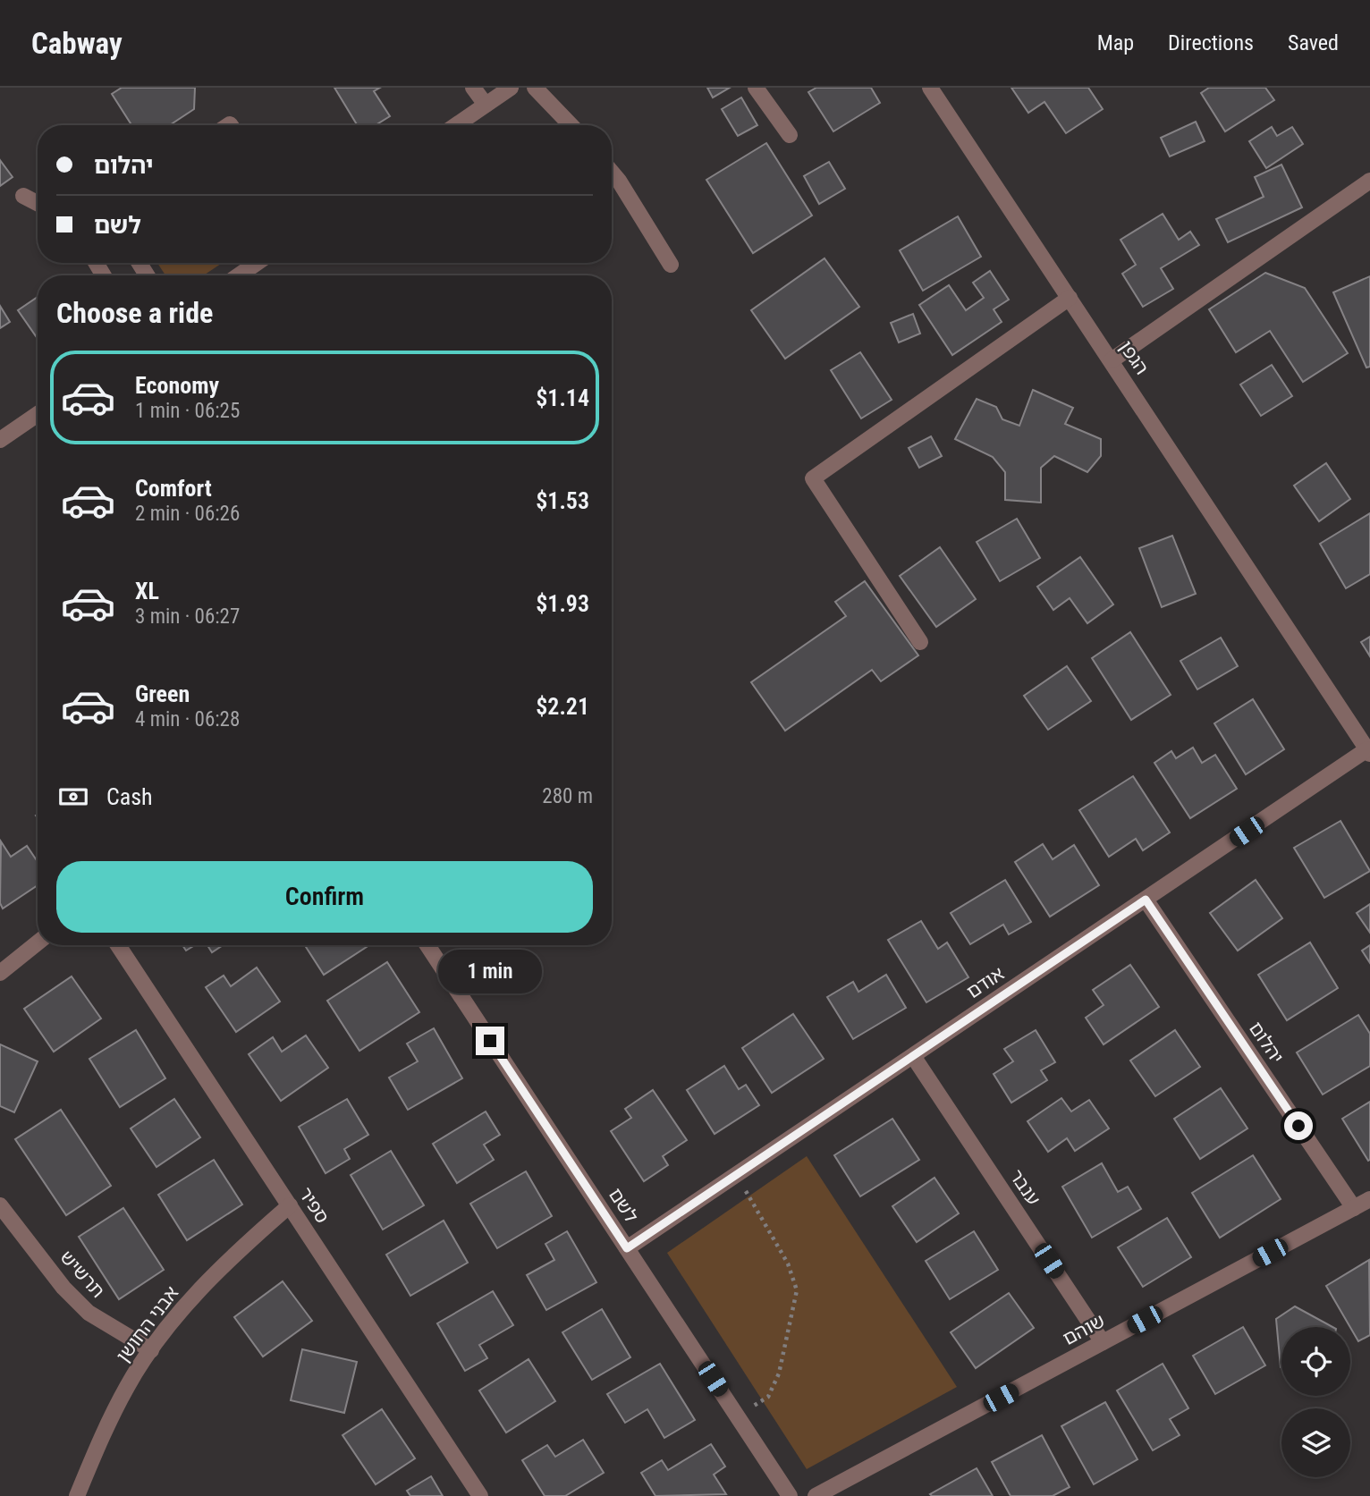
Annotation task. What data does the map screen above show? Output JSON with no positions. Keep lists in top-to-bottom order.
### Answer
{
  "streets": {
    "street": [
      "הגפן",
      "אודם",
      "יהלום",
      "ענבר",
      "ספיר",
      "לשם",
      "תרשיש",
      "אבני החושן",
      "שוהם"
    ]
  },
  "crossings": [
    ["הגפן", "אודם"],
    ["אודם", "יהלום"],
    ["אודם", "ענבר"],
    ["אודם", "לשם"],
    ["יהלום", "שוהם"],
    ["ענבר", "שוהם"],
    ["ספיר", "אבני החושן"],
    ["תרשיש", "אבני החושן"]
  ],
  "page": {
    "header": "Cabway",
    "nav": ["Map", "Directions", "Saved"],
    "banner": ["יהלום", "לשם"],
    "heading": "Choose a ride",
    "list": [
      {
        "name": "Economy",
        "note": "1 min · 06:25",
        "value": "$1.14"
      },
      {
        "name": "Comfort",
        "note": "2 min · 06:26",
        "value": "$1.53"
      },
      {
        "name": "XL",
        "note": "3 min · 06:27",
        "value": "$1.93"
      },
      {
        "name": "Green",
        "note": "4 min · 06:28",
        "value": "$2.21"
      }
    ],
    "pay": ["Cash", "280 m"],
    "buttons": "Confirm",
    "bubble": "1 min"
  }
}
